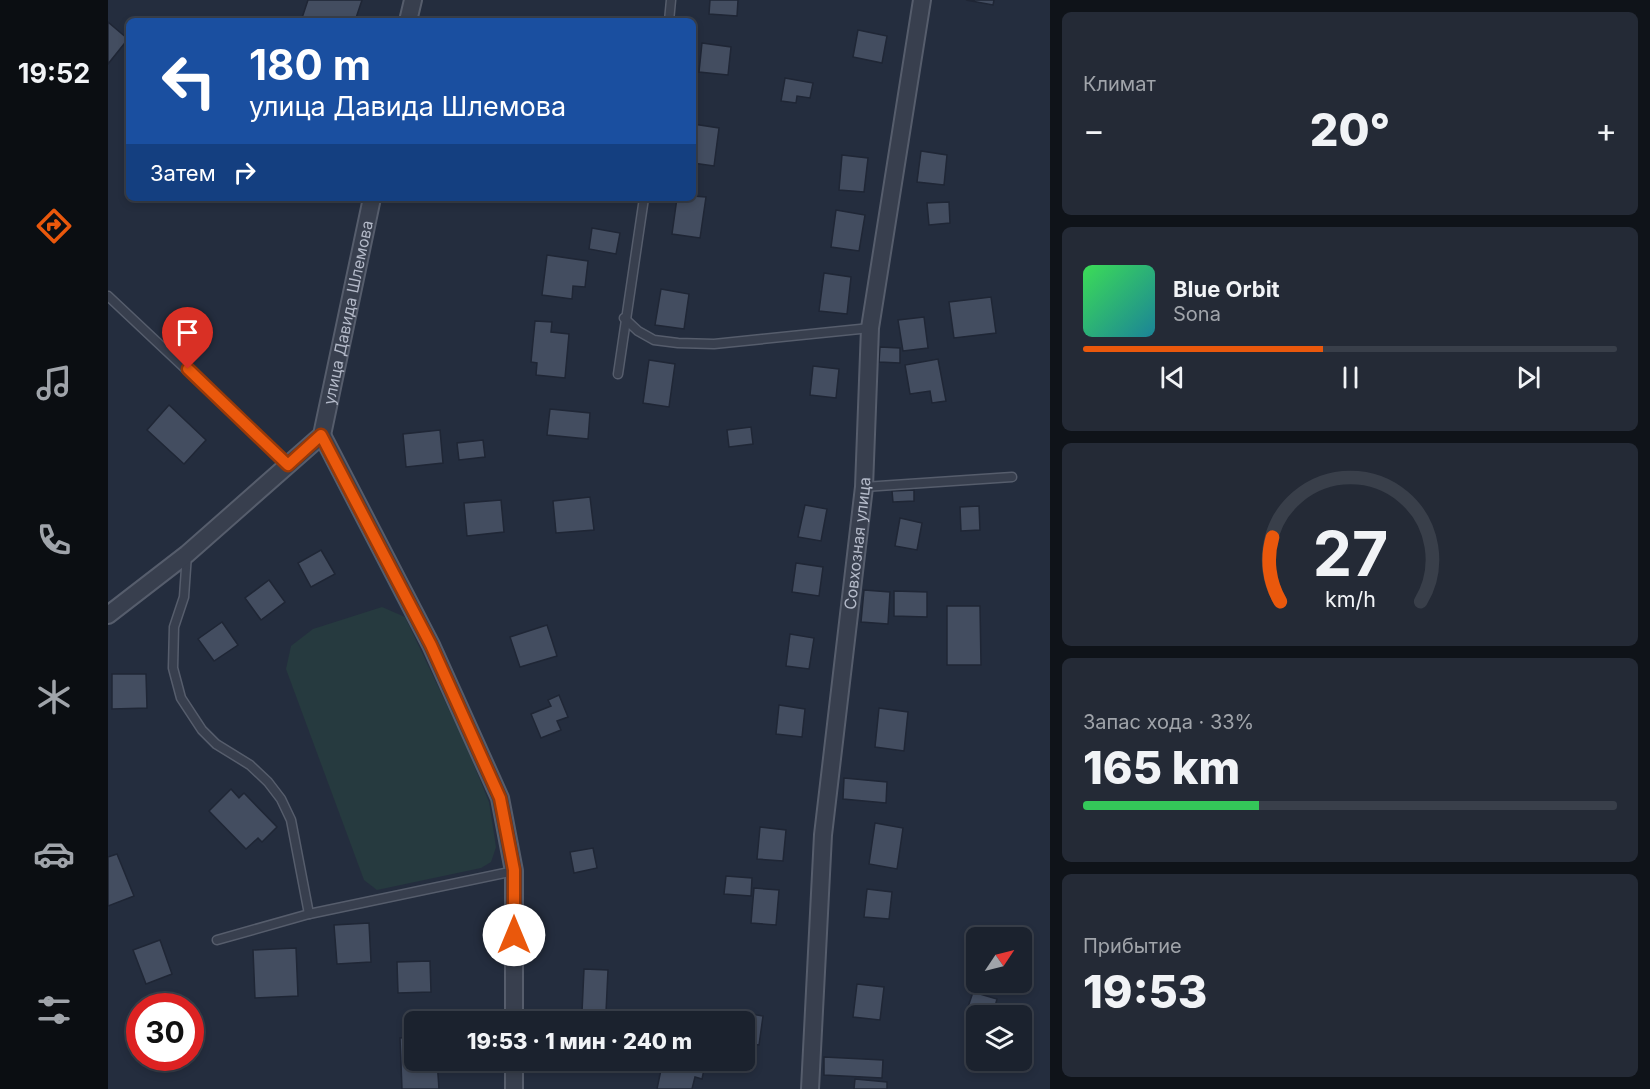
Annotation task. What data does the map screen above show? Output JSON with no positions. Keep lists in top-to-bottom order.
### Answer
{
  "streets": {
    "street": ["улица Давида Шлемова", "Совхозная улица"]
  },
  "north": "top right",
  "page": {
    "tabs": "19:52",
    "tile": [
      "Климат",
      ["Запас хода · 33%", "165 km"],
      ["Прибытие", "19:53"]
    ],
    "turn": ["180 m", "улица Давида Шлемова"],
    "heat": ["−", "20°", "+"],
    "then": "Затем",
    "song": ["Blue Orbit", "Sona"],
    "limit": "30",
    "trip": "19:53 · 1 мин · 240 m",
    "gauge": ["27", "km/h"]
  }
}
